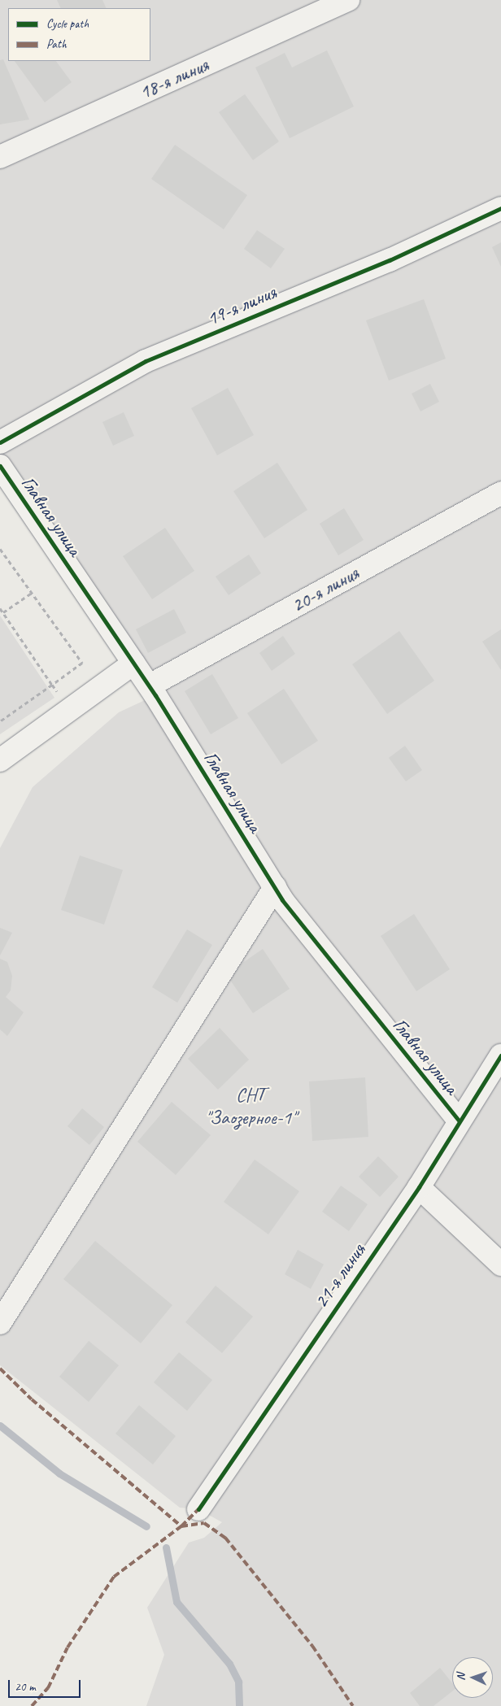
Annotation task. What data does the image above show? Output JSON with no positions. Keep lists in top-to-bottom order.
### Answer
{
  "streets": {
    "street": [
      "18-я линия",
      "19-я линия",
      "Главная улица",
      "20-я линия",
      "21-я линия"
    ]
  },
  "crossings": [
    ["Главная улица", "20-я линия"],
    ["Главная улица", "21-я линия"]
  ],
  "parks": ["СНТ \"Заозерное-1\""],
  "legend": ["Cycle path", "Path"],
  "scale_bar": "20 m",
  "north": "left"
}
